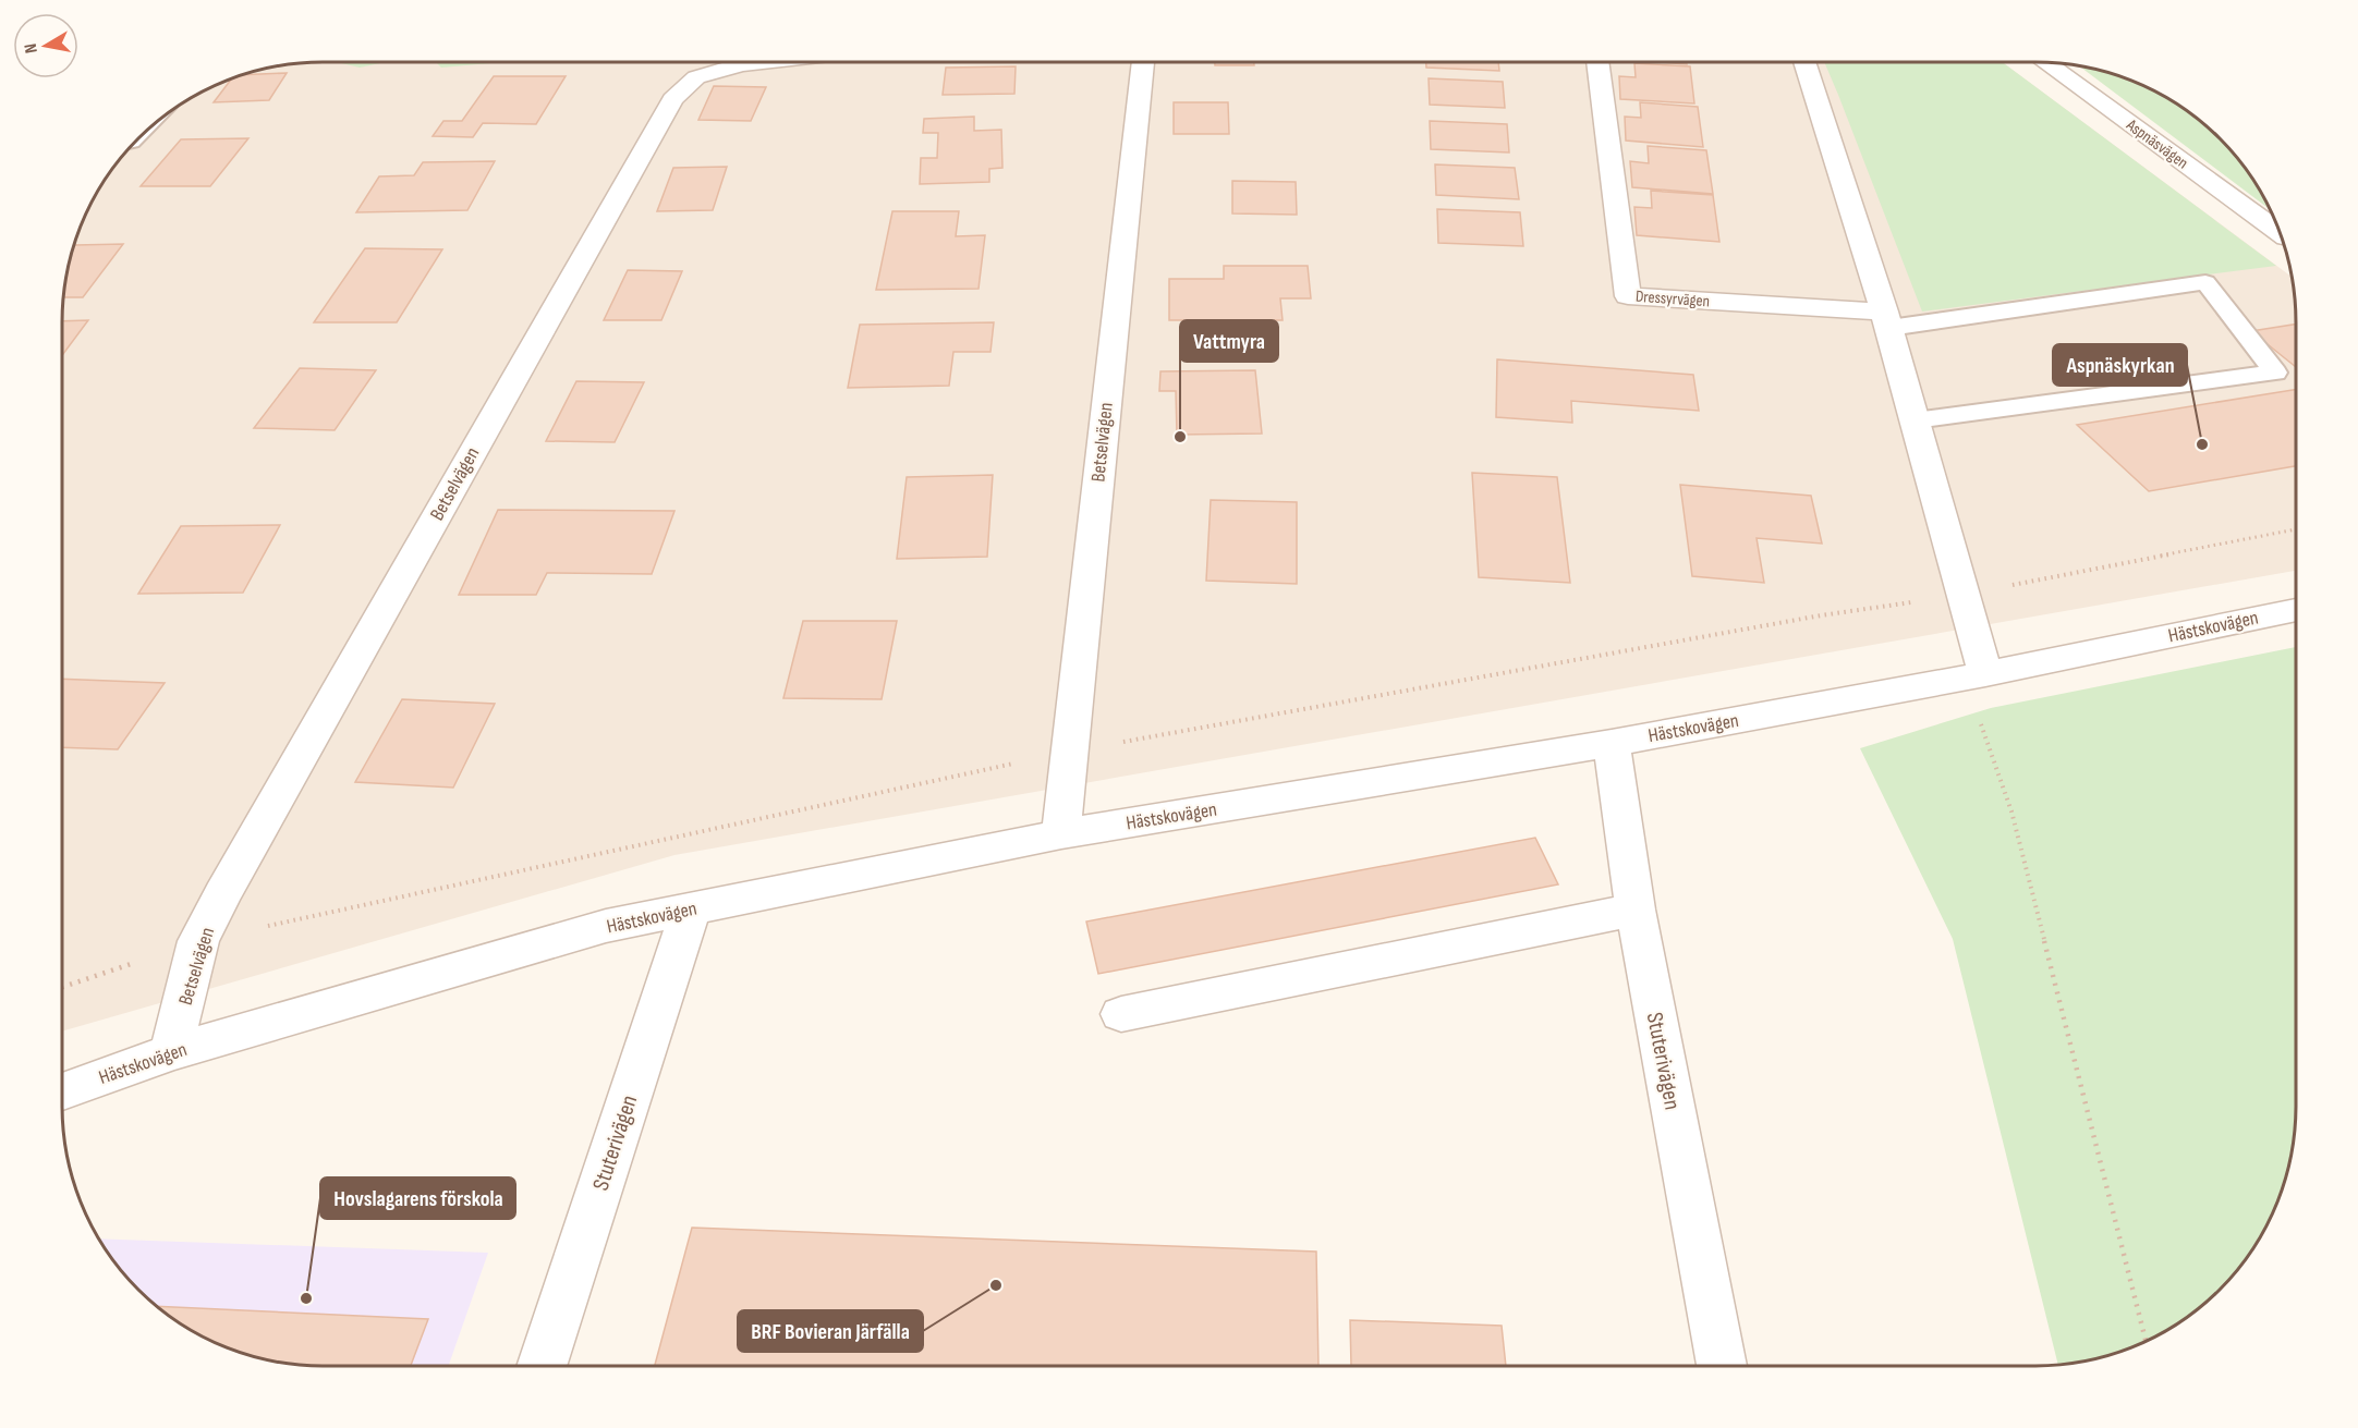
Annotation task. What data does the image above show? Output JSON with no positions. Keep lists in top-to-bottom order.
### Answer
{
  "streets": {
    "street": [
      "Aspnäsvägen",
      "Dressyrvägen",
      "Betselvägen",
      "Hästskovägen",
      "Stuterivägen"
    ]
  },
  "crossings": [
    ["Betselvägen", "Hästskovägen"],
    ["Hästskovägen", "Stuterivägen"]
  ],
  "places": [
    "Vattmyra",
    "Aspnäskyrkan",
    "BRF Bovieran Järfälla",
    "Hovslagarens förskola"
  ],
  "north": "left"
}
